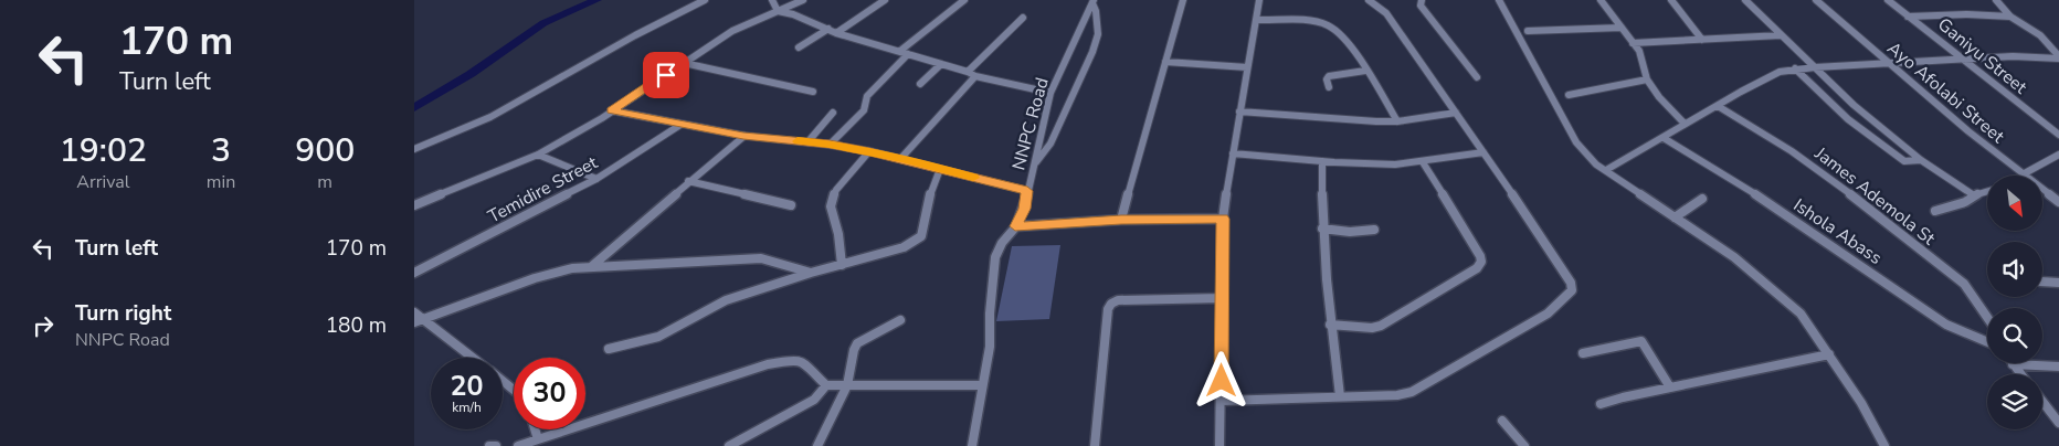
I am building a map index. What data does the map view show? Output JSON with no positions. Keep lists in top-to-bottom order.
{
  "streets": {
    "street": [
      "Ganiyu Street",
      "Ayo Afolabi Street",
      "NNPC Road",
      "Temidire Street",
      "James Ademola St",
      "Ishola Abass"
    ]
  },
  "north": "bottom right",
  "page": {
    "turn": ["170 m", "Turn left"],
    "eta": [
      "19:02",
      "Arrival",
      "3",
      "min",
      "900",
      "m"
    ],
    "list": [
      {
        "name": "Turn left",
        "value": "170 m"
      },
      {
        "name": "Turn right",
        "note": "NNPC Road",
        "value": "180 m"
      }
    ],
    "speed": "20 km/h",
    "limit": "30"
  }
}
